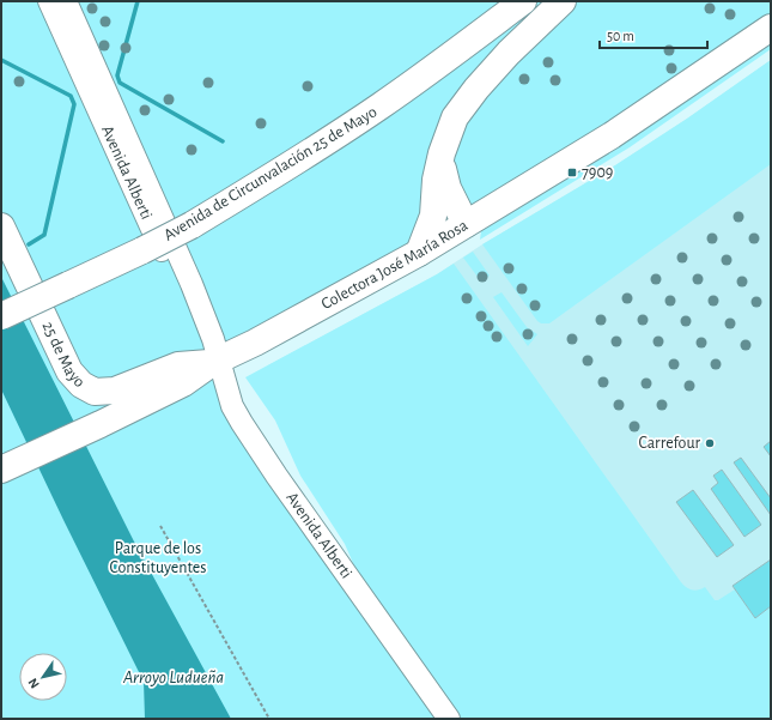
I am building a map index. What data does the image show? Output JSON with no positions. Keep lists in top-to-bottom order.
{
  "streets": {
    "main road": ["Avenida de Circunvalación 25 de Mayo", "Colectora José María Rosa", "25 de Mayo"],
    "street": ["Avenida Alberti"]
  },
  "crossings": [
    ["Avenida Alberti", "Colectora José María Rosa"],
    ["Avenida Alberti", "25 de Mayo"],
    ["Colectora José María Rosa", "25 de Mayo"]
  ],
  "water": ["Arroyo Ludueña"],
  "parks": ["Parque de los Constituyentes"],
  "places": {
    "transit": ["7909"],
    "other": ["Carrefour"]
  },
  "scale_bar": "50 m",
  "north": "bottom left"
}
